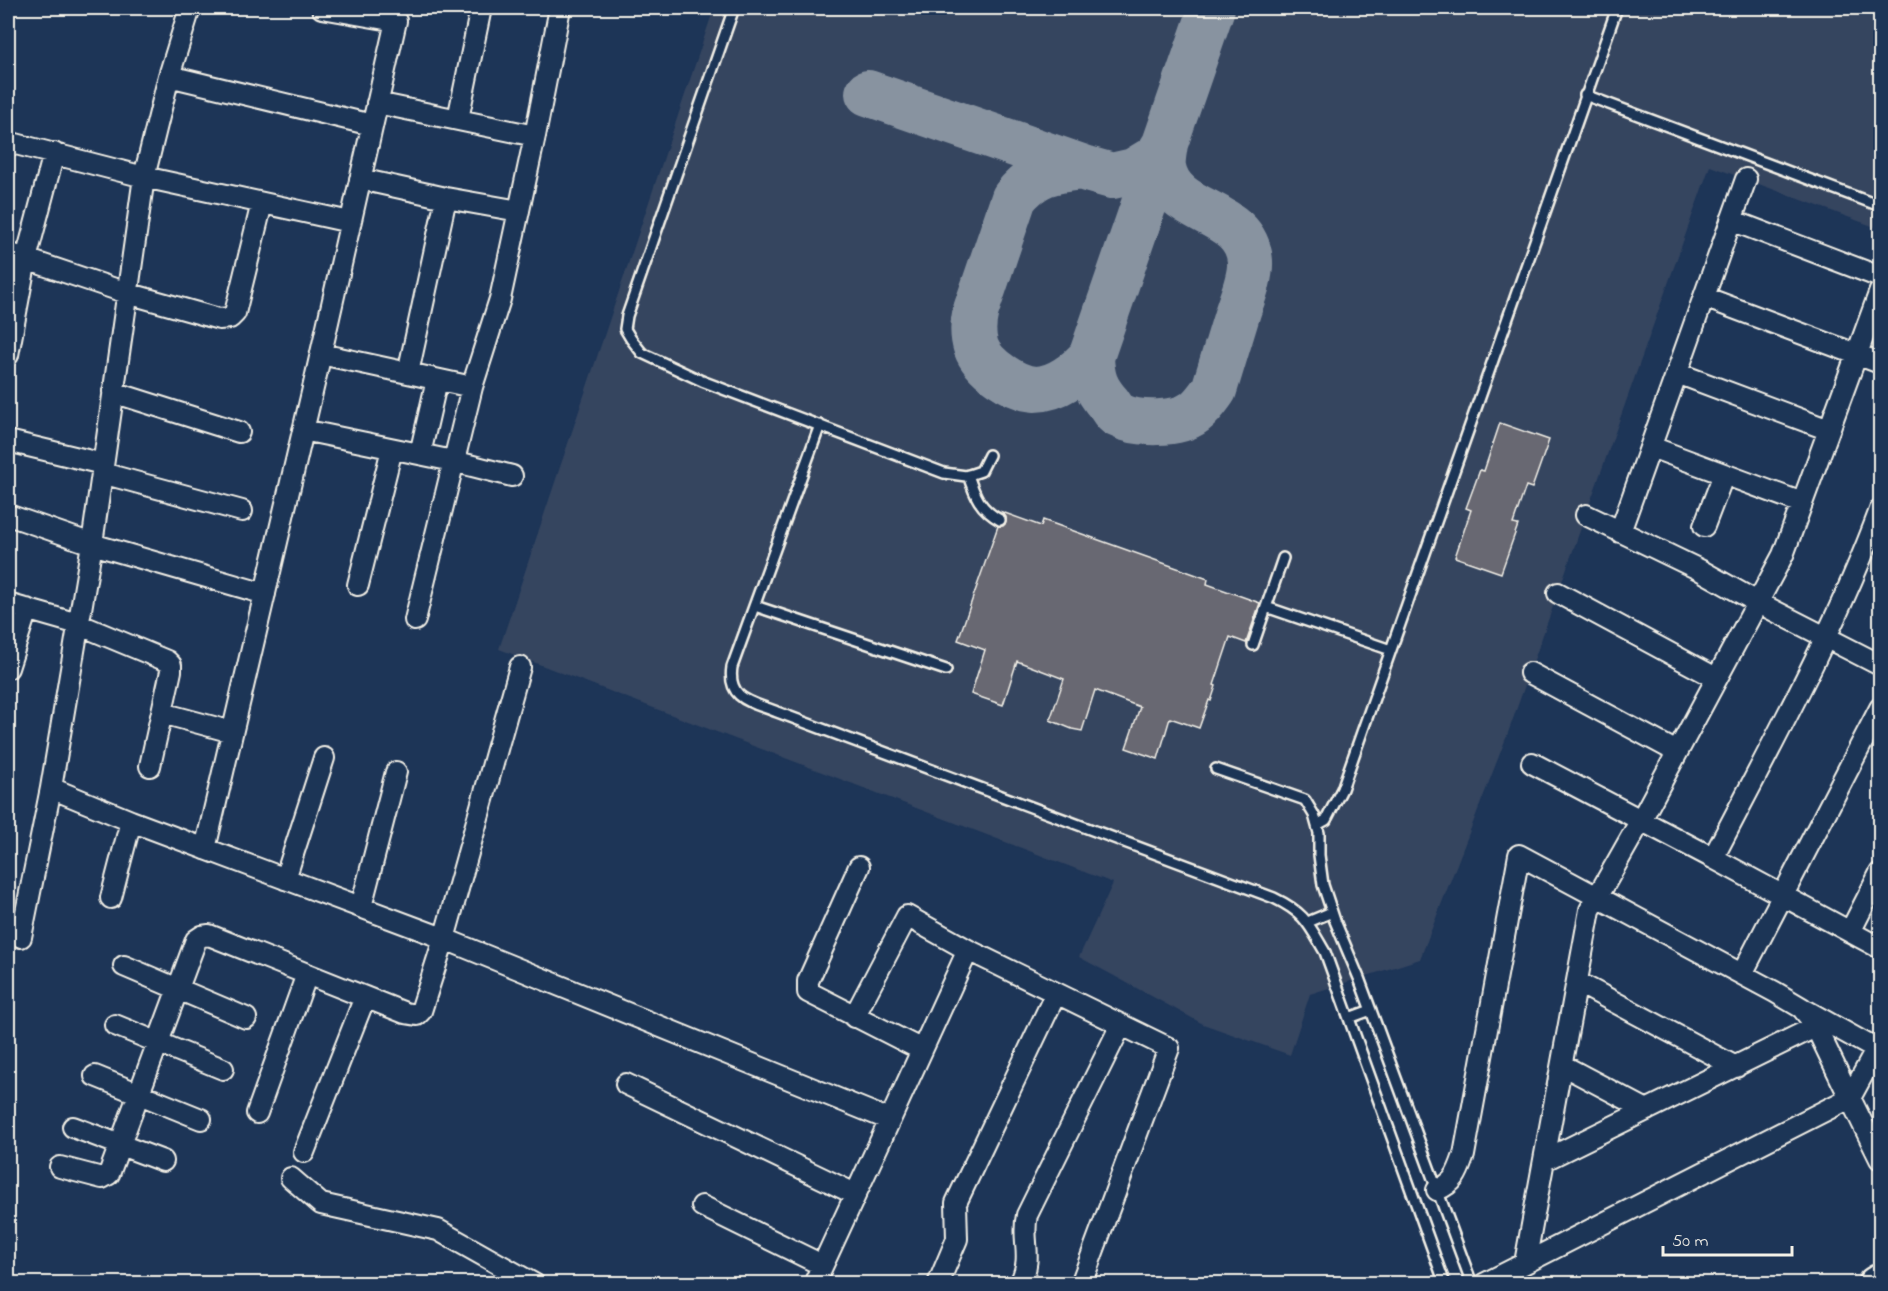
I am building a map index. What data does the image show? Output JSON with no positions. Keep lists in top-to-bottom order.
{
  "scale_bar": "50 m"
}
